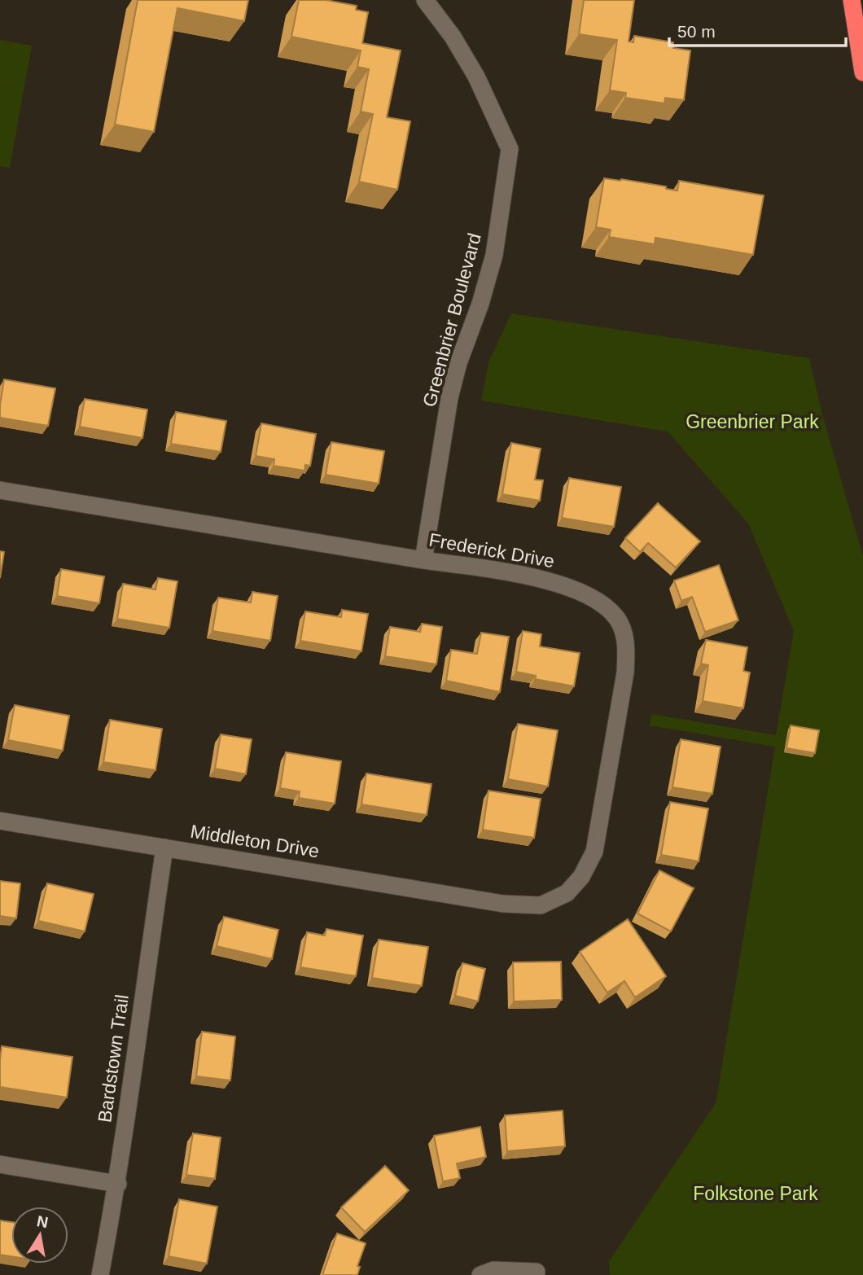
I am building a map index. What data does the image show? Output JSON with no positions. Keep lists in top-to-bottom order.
{
  "streets": {
    "street": [
      "Greenbrier Boulevard",
      "Frederick Drive",
      "Middleton Drive",
      "Bardstown Trail"
    ]
  },
  "crossings": [
    ["Greenbrier Boulevard", "Frederick Drive"],
    ["Frederick Drive", "Middleton Drive"],
    ["Middleton Drive", "Bardstown Trail"]
  ],
  "parks": ["Greenbrier Park", "Folkstone Park"],
  "scale_bar": "50 m",
  "north": "top"
}
